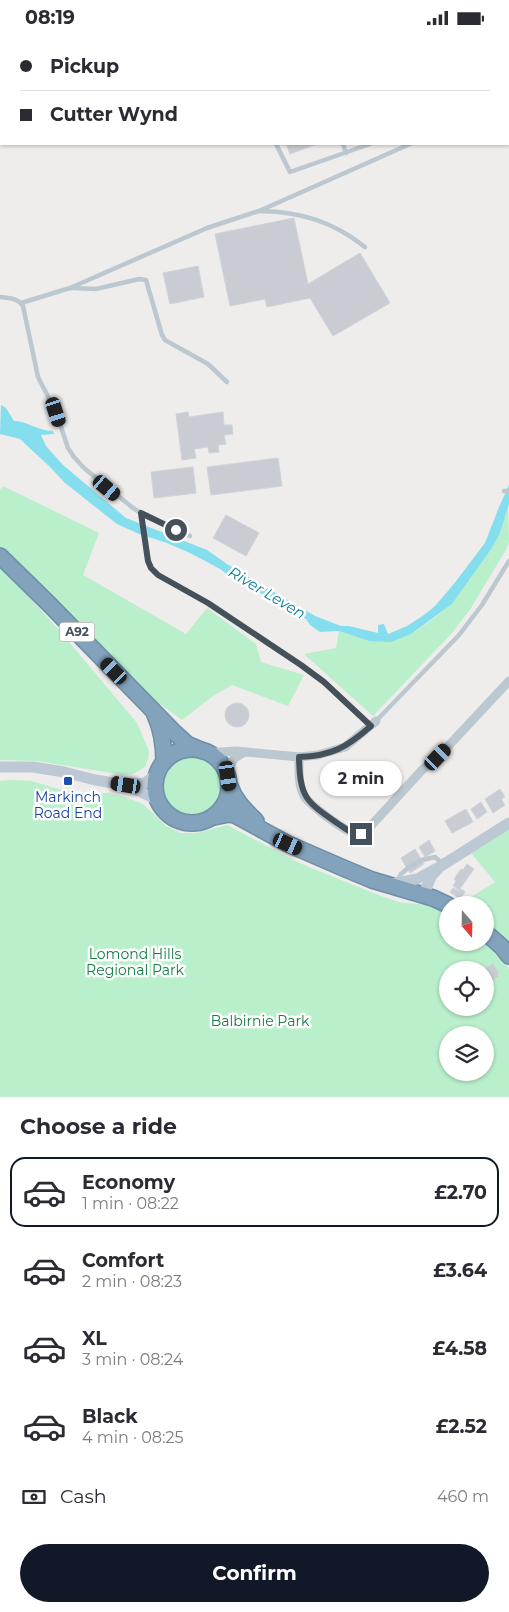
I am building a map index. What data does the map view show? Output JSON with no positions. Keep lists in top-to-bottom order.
{
  "streets": {
    "highway": ["A92"]
  },
  "water": ["River Leven"],
  "parks": ["Lomond Hills Regional Park", "Balbirnie Park"],
  "places": {
    "transit": ["Markinch Road End"]
  },
  "north": "bottom",
  "page": {
    "status": "08:19",
    "banner": ["Pickup", "Cutter Wynd"],
    "bubble": "2 min",
    "heading": "Choose a ride",
    "list": [
      {
        "name": "Economy",
        "note": "1 min · 08:22",
        "value": "£2.70"
      },
      {
        "name": "Comfort",
        "note": "2 min · 08:23",
        "value": "£3.64"
      },
      {
        "name": "XL",
        "note": "3 min · 08:24",
        "value": "£4.58"
      },
      {
        "name": "Black",
        "note": "4 min · 08:25",
        "value": "£2.52"
      }
    ],
    "pay": ["Cash", "460 m"],
    "buttons": "Confirm"
  }
}
